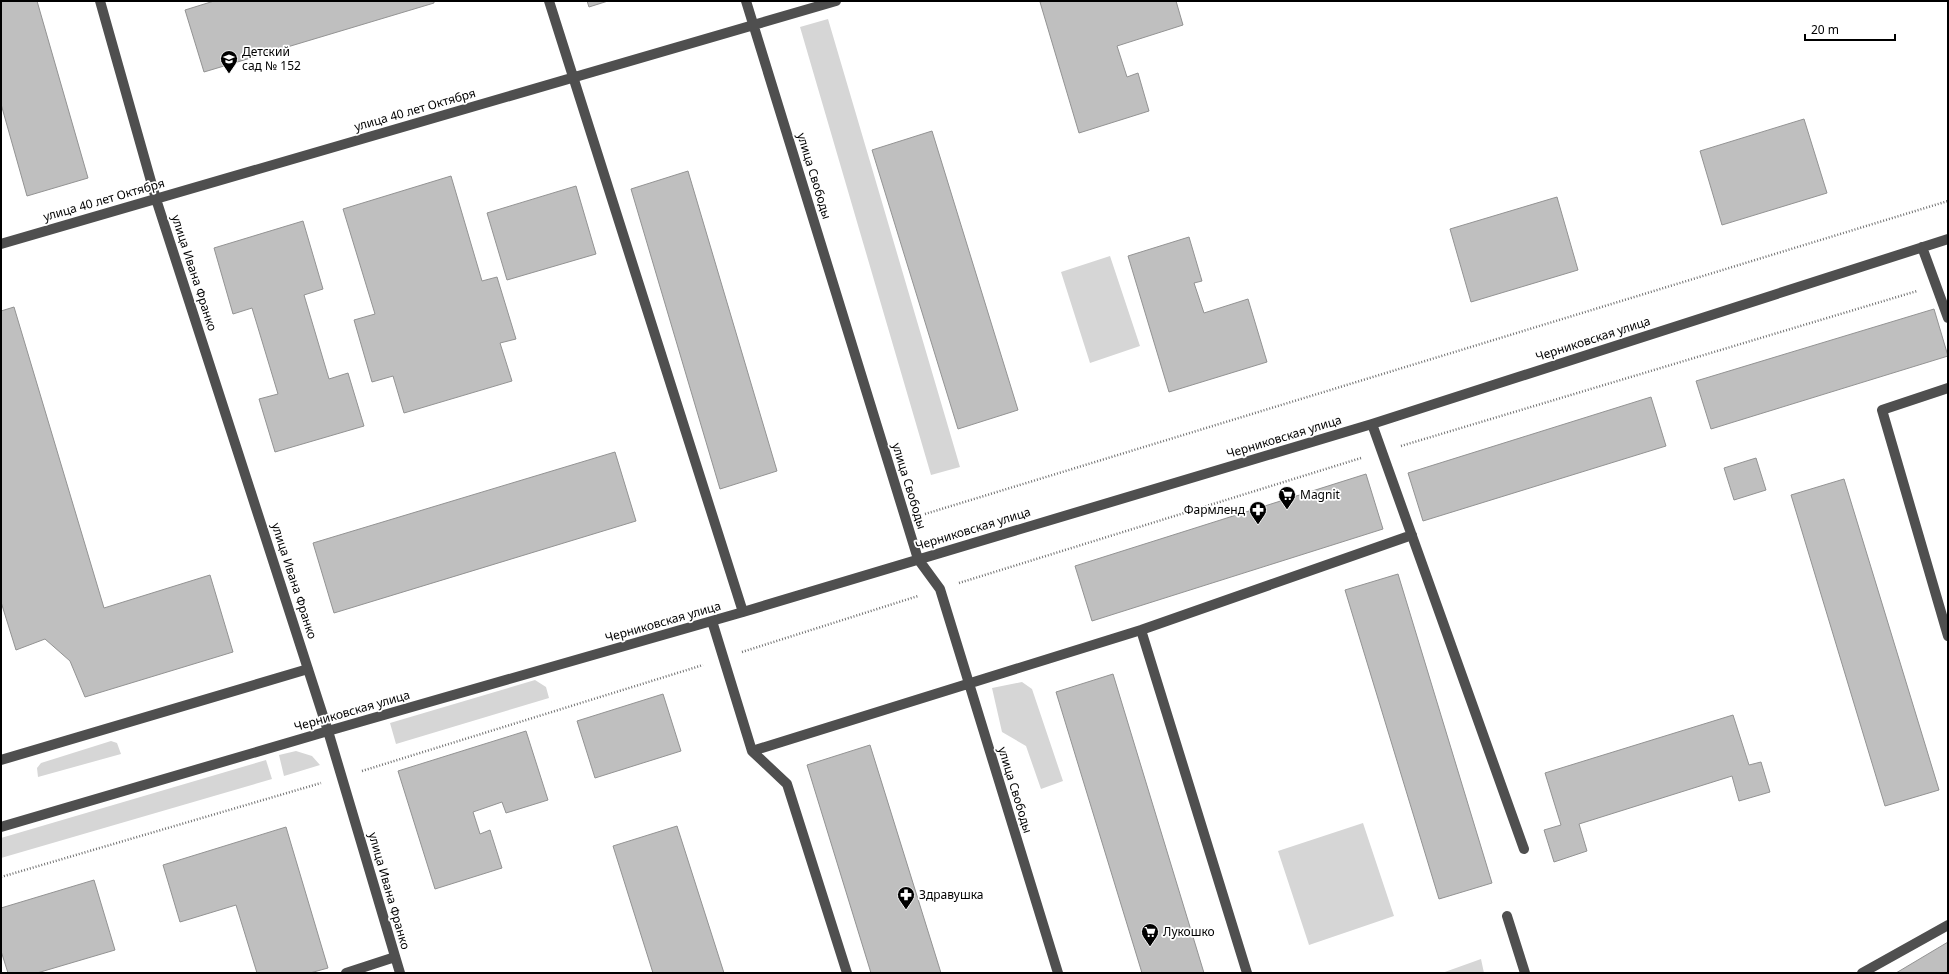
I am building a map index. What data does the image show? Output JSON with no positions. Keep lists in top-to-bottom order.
{
  "streets": {
    "street": [
      "улица 40 лет Октября",
      "улица Свободы",
      "улица Ивана Франко",
      "Черниковская улица"
    ]
  },
  "crossings": [
    ["улица 40 лет Октября", "улица Свободы"],
    ["улица 40 лет Октября", "улица Ивана Франко"],
    ["улица Свободы", "Черниковская улица"],
    ["улица Ивана Франко", "Черниковская улица"]
  ],
  "places": {
    "school or university": ["Детский сад № 152"],
    "supermarket": ["Magnit", "Лукошко"],
    "pharmacy": ["Фармленд", "Здравушка"]
  },
  "scale_bar": "20 m"
}
